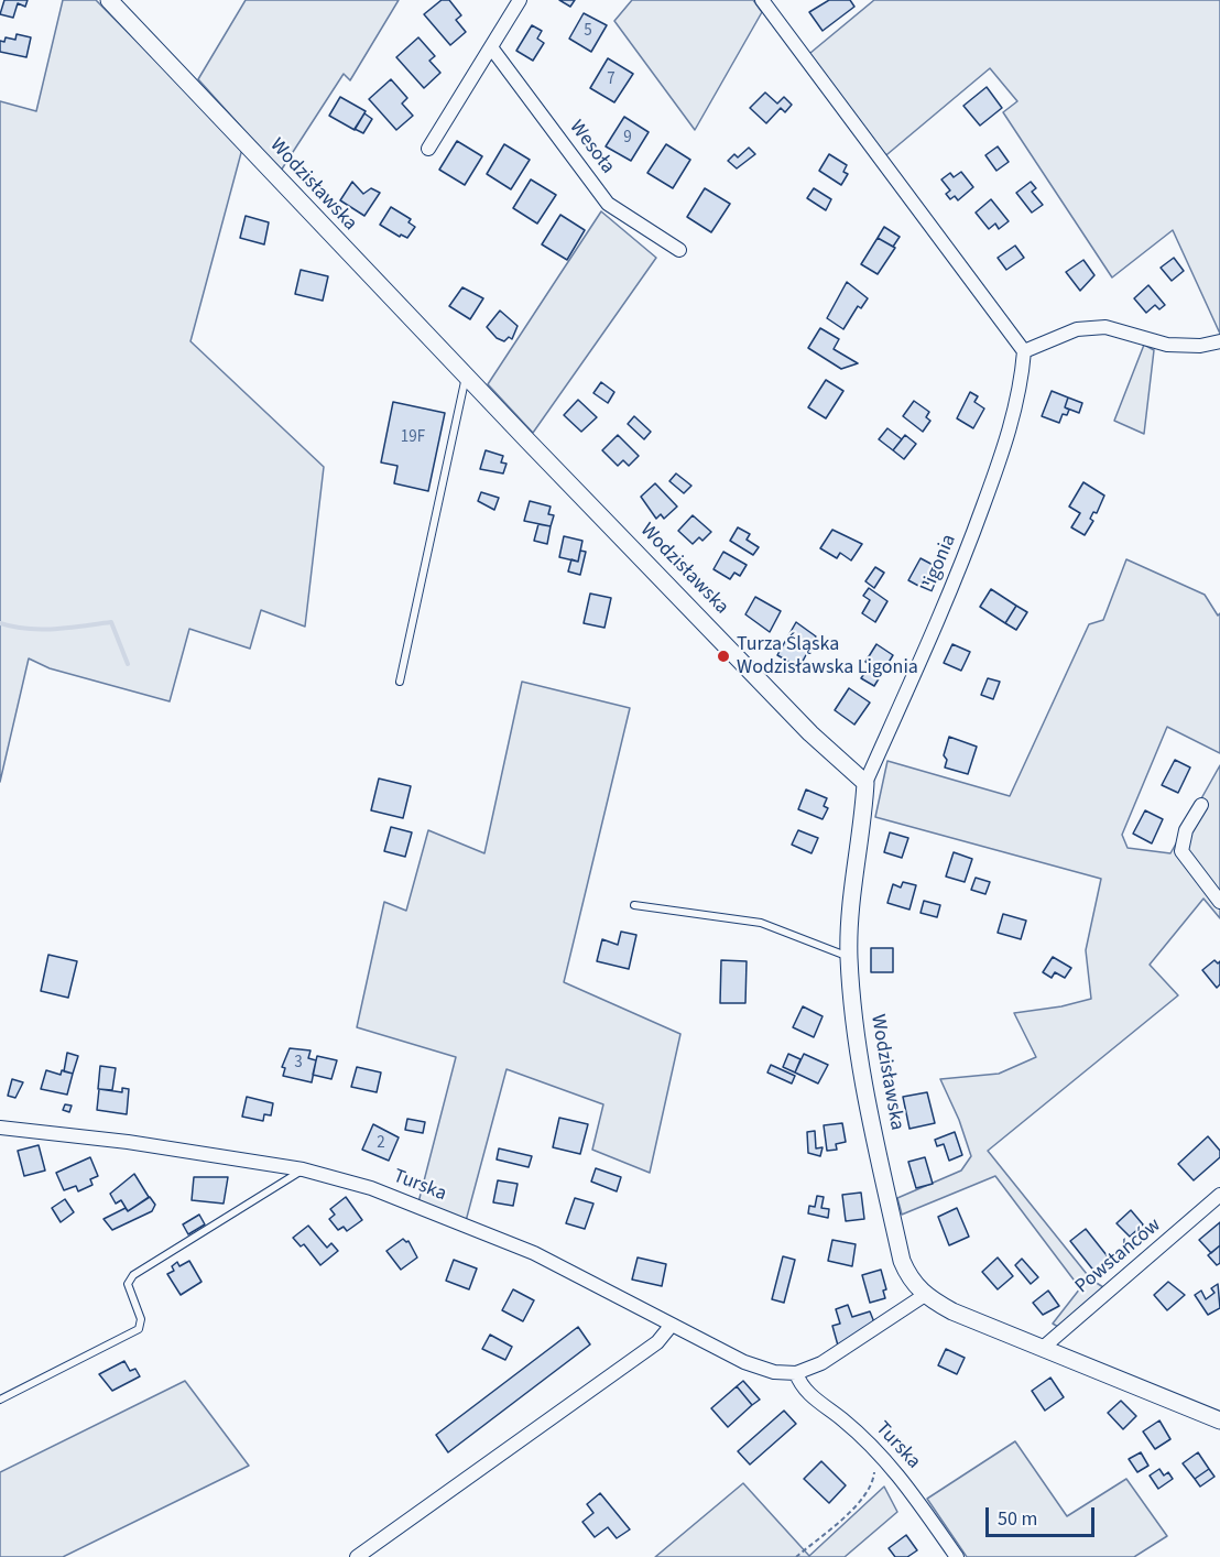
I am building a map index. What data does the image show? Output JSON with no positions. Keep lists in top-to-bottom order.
{
  "streets": {
    "street": [
      "Wesoła",
      "Wodzisławska",
      "Ligonia",
      "Turska",
      "Powstańców"
    ]
  },
  "crossings": [
    ["Wodzisławska", "Ligonia"],
    ["Wodzisławska", "Turska"],
    ["Wodzisławska", "Powstańców"]
  ],
  "places": ["Turza Śląska Wodzisławska Ligonia"],
  "house_numbers": [
    "5",
    "7",
    "9",
    "19F",
    "3",
    "2"
  ],
  "scale_bar": "50 m"
}
